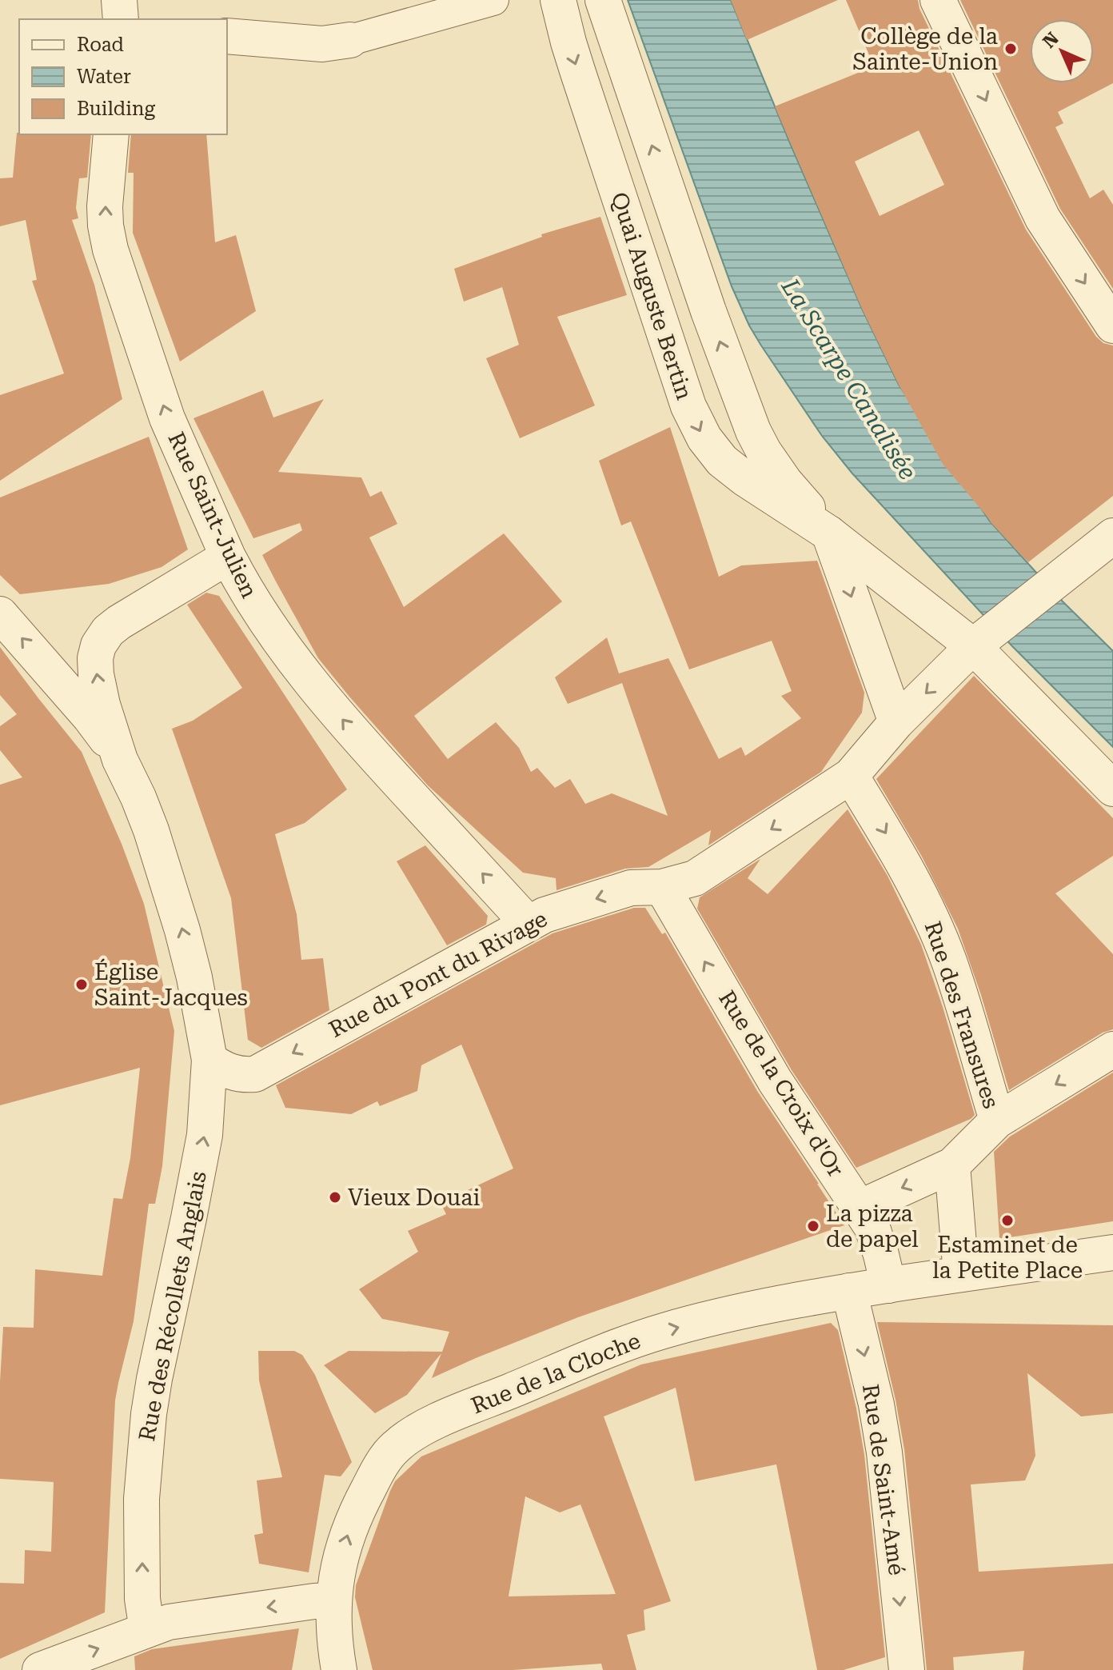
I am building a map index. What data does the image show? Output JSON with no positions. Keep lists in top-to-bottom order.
{
  "streets": {
    "street": [
      "Quai Auguste Bertin",
      "Rue Saint-Julien",
      "Rue du Pont du Rivage",
      "Rue des Fransures",
      "Rue de la Croix d'Or",
      "Rue des Récollets Anglais",
      "Rue de la Cloche",
      "Rue de Saint-Amé"
    ]
  },
  "crossings": [
    ["Quai Auguste Bertin", "Rue du Pont du Rivage"],
    ["Rue Saint-Julien", "Rue du Pont du Rivage"],
    ["Rue du Pont du Rivage", "Rue des Fransures"],
    ["Rue du Pont du Rivage", "Rue de la Croix d'Or"],
    ["Rue du Pont du Rivage", "Rue des Récollets Anglais"],
    ["Rue de la Croix d'Or", "Rue de la Cloche"],
    ["Rue de la Cloche", "Rue de Saint-Amé"]
  ],
  "one_way": [
    "Rue Saint-Julien",
    "Rue du Pont du Rivage",
    "Rue des Fransures",
    "Rue de la Croix d'Or",
    "Rue des Récollets Anglais",
    "Rue de la Cloche",
    "Rue de Saint-Amé"
  ],
  "water": ["La Scarpe Canalisée"],
  "places": [
    "Collège de la Sainte-Union",
    "Église Saint-Jacques",
    "Vieux Douai",
    "Estaminet de la Petite Place",
    "La pizza de papel"
  ],
  "legend": ["Road", "Water", "Building"],
  "north": "top left"
}
